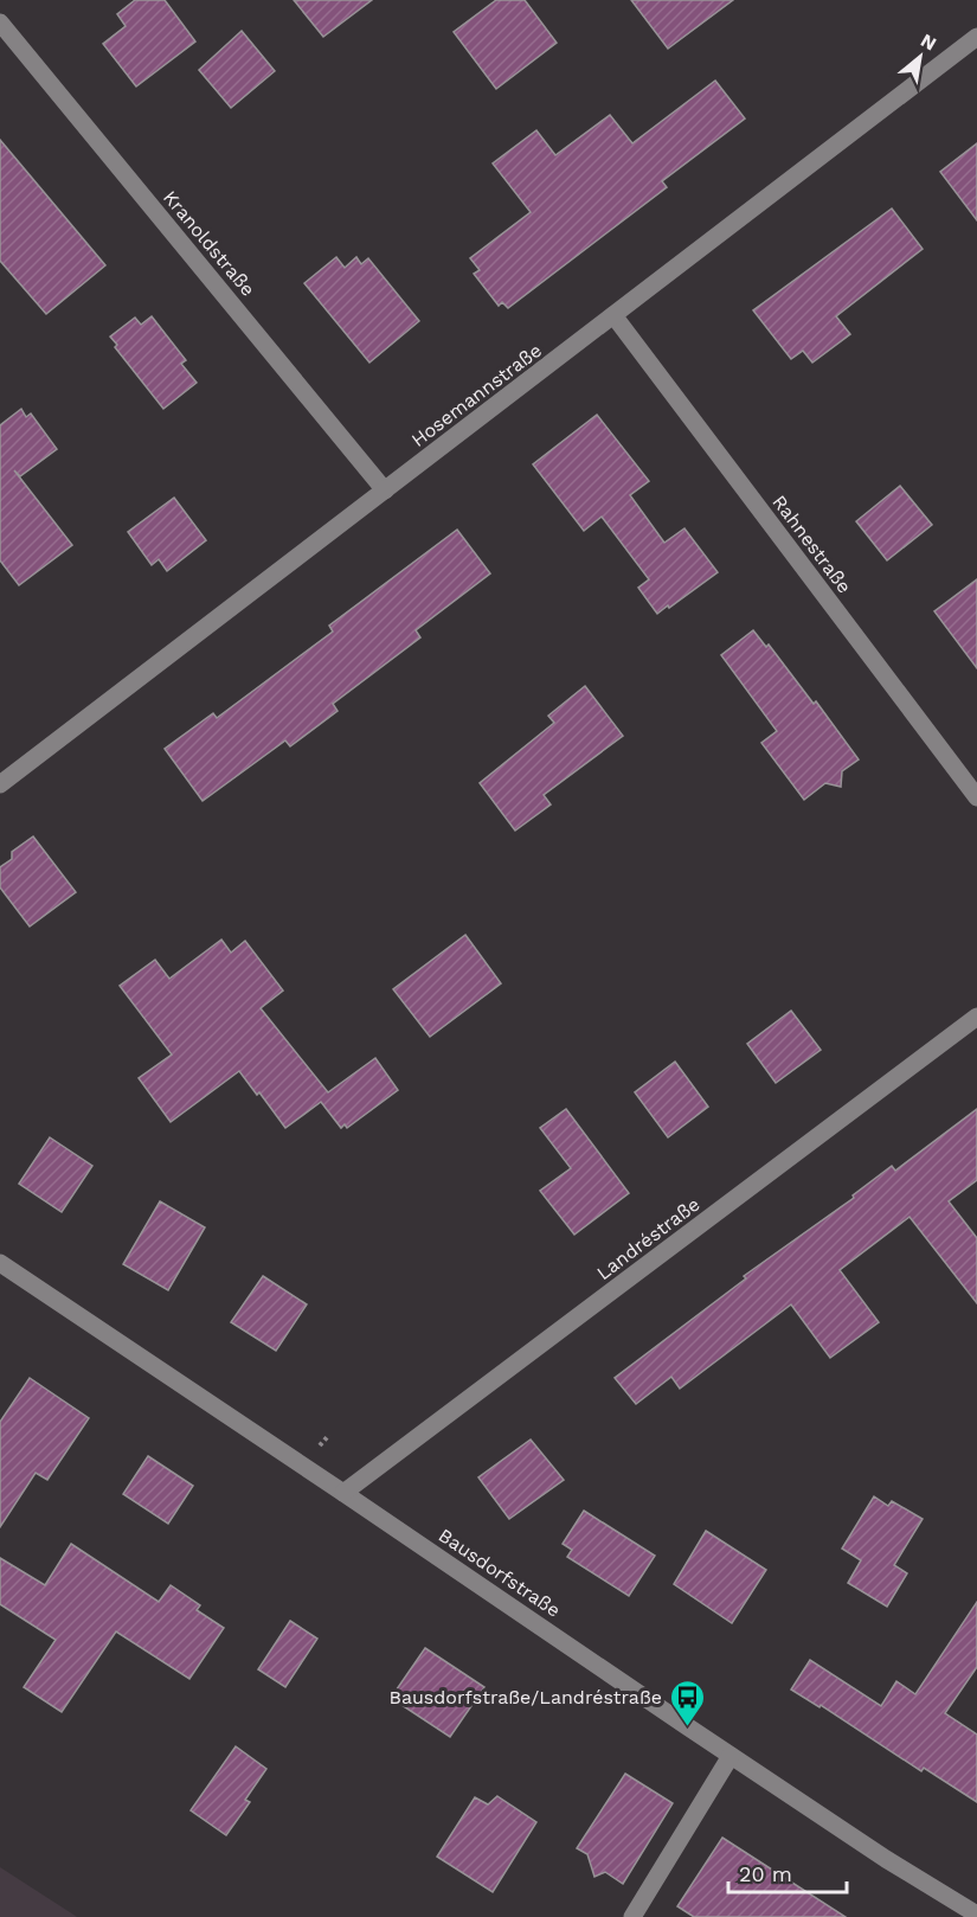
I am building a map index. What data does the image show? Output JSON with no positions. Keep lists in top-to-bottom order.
{
  "streets": {
    "street": [
      "Kranoldstraße",
      "Hosemannstraße",
      "Rahnestraße",
      "Landréstraße",
      "Bausdorfstraße"
    ]
  },
  "crossings": [
    ["Kranoldstraße", "Hosemannstraße"],
    ["Hosemannstraße", "Rahnestraße"],
    ["Landréstraße", "Bausdorfstraße"]
  ],
  "places": {
    "bus stop": ["Bausdorfstraße/Landréstraße"]
  },
  "scale_bar": "20 m",
  "north": "top right"
}
